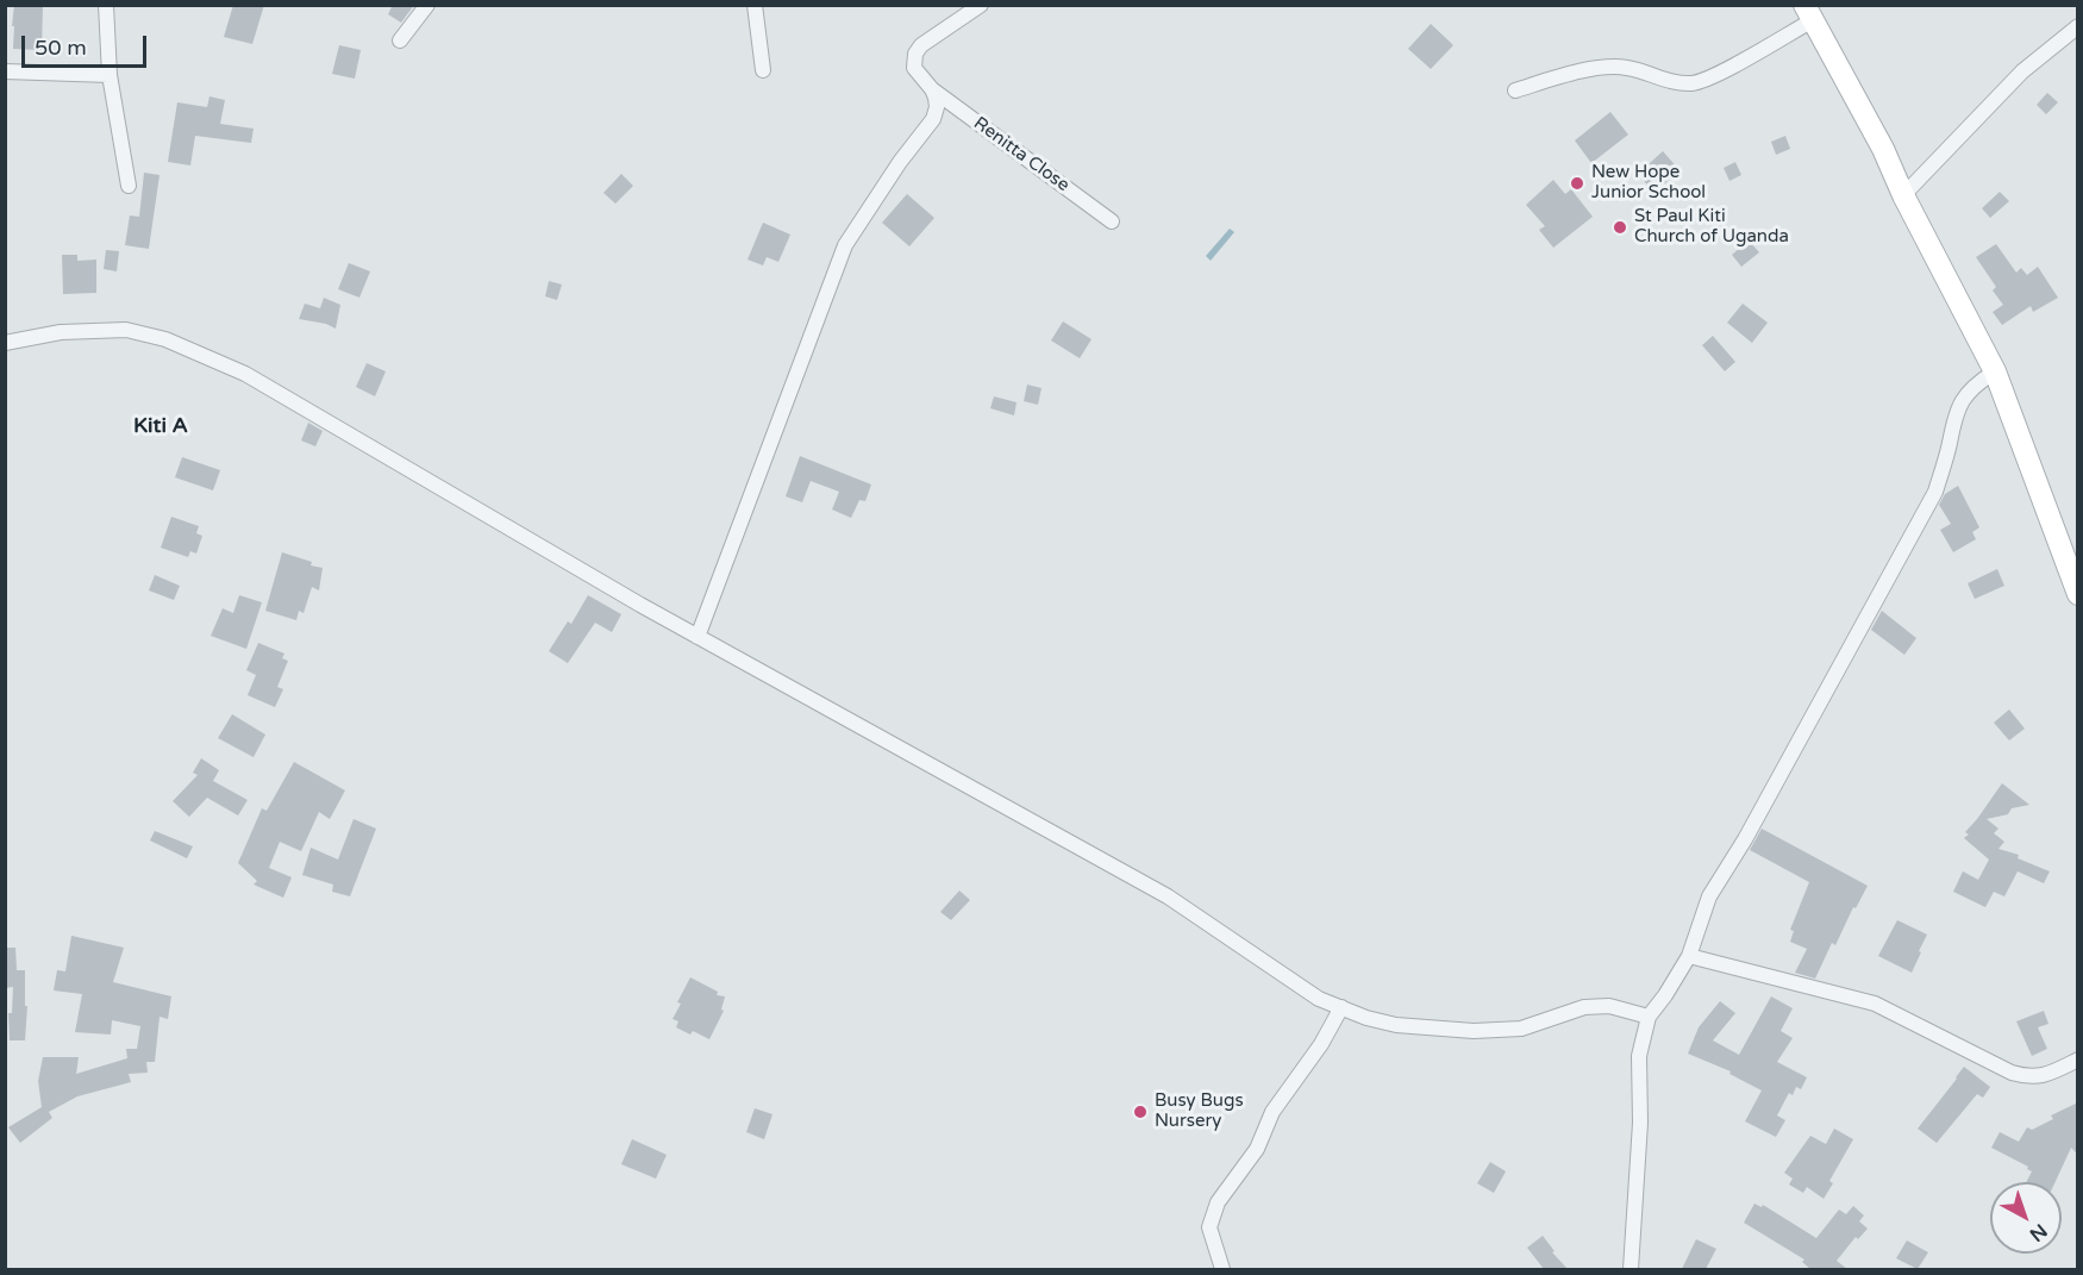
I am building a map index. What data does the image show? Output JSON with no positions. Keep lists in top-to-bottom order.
{
  "streets": {
    "street": ["Renitta Close"]
  },
  "districts": ["Kiti A"],
  "places": ["New Hope Junior School", "St Paul Kiti Church of Uganda", "Busy Bugs Nursery"],
  "scale_bar": "50 m",
  "north": "bottom right"
}
